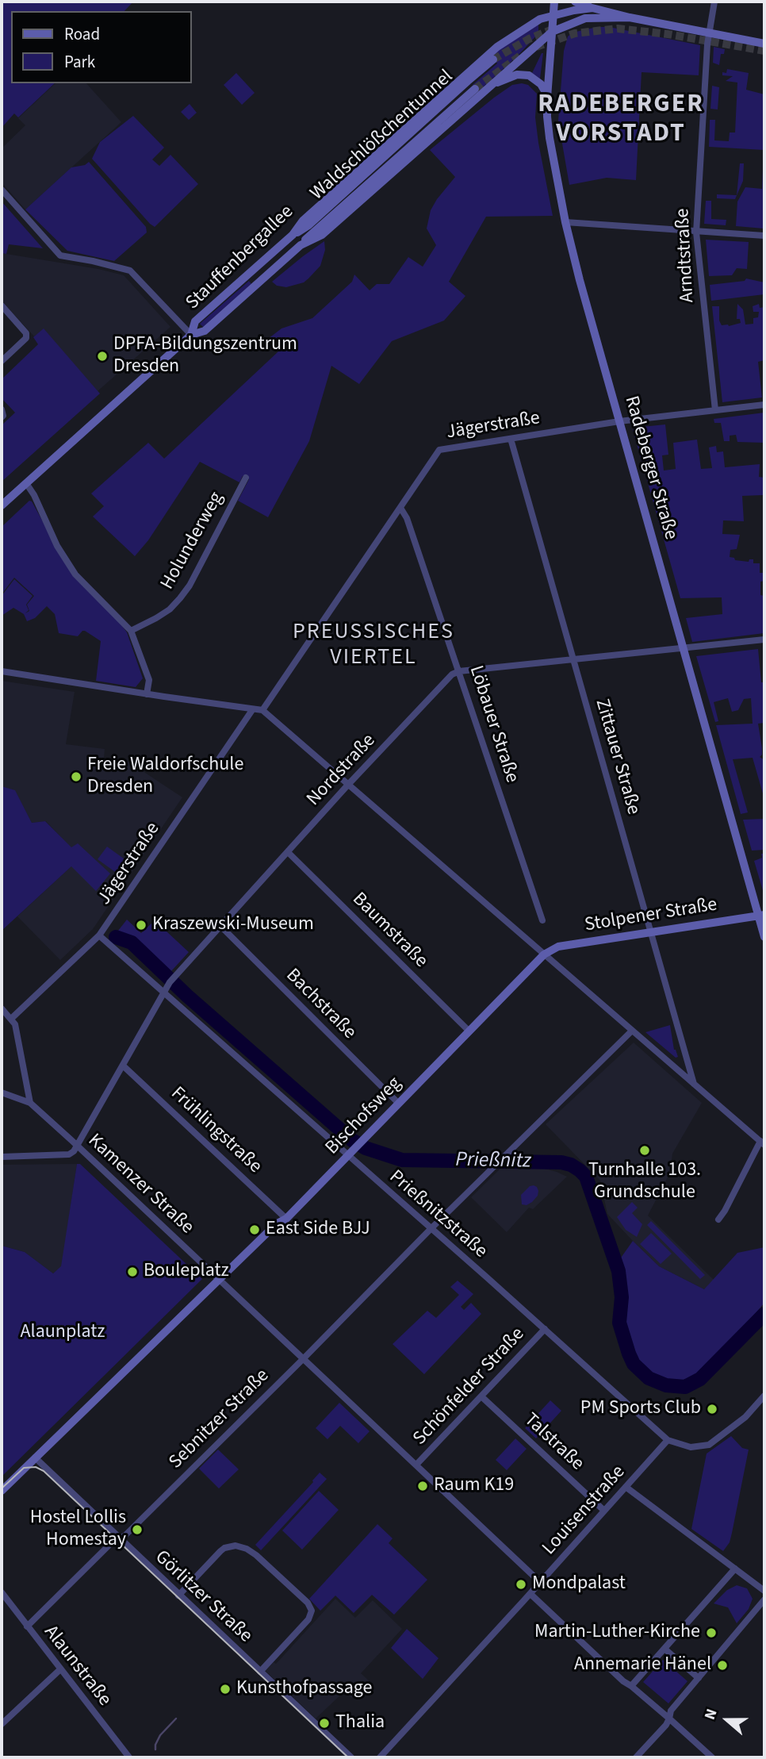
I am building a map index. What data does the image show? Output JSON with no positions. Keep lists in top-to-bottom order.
{
  "streets": {
    "street": [
      "Waldschlößchentunnel",
      "Arndtstraße",
      "Stauffenbergallee",
      "Jägerstraße",
      "Radeberger Straße",
      "Holunderweg",
      "Löbauer Straße",
      "Zittauer Straße",
      "Nordstraße",
      "Stolpener Straße",
      "Baumstraße",
      "Bachstraße",
      "Bischofsweg",
      "Frühlingstraße",
      "Kamenzer Straße",
      "Prießnitzstraße",
      "Schönfelder Straße",
      "Sebnitzer Straße",
      "Talstraße",
      "Louisenstraße",
      "Görlitzer Straße",
      "Alaunstraße"
    ]
  },
  "crossings": [
    ["Waldschlößchentunnel", "Stauffenbergallee"],
    ["Arndtstraße", "Jägerstraße"],
    ["Stauffenbergallee", "Radeberger Straße"],
    ["Jägerstraße", "Radeberger Straße"],
    ["Jägerstraße", "Löbauer Straße"],
    ["Jägerstraße", "Zittauer Straße"],
    ["Jägerstraße", "Prießnitzstraße"],
    ["Radeberger Straße", "Stolpener Straße"],
    ["Löbauer Straße", "Nordstraße"],
    ["Zittauer Straße", "Stolpener Straße"],
    ["Nordstraße", "Baumstraße"],
    ["Nordstraße", "Bachstraße"],
    ["Nordstraße", "Frühlingstraße"],
    ["Nordstraße", "Kamenzer Straße"],
    ["Nordstraße", "Prießnitzstraße"],
    ["Stolpener Straße", "Bischofsweg"],
    ["Baumstraße", "Bischofsweg"],
    ["Bachstraße", "Bischofsweg"],
    ["Bischofsweg", "Frühlingstraße"],
    ["Bischofsweg", "Kamenzer Straße"],
    ["Bischofsweg", "Prießnitzstraße"],
    ["Bischofsweg", "Görlitzer Straße"],
    ["Kamenzer Straße", "Schönfelder Straße"],
    ["Kamenzer Straße", "Sebnitzer Straße"],
    ["Kamenzer Straße", "Louisenstraße"],
    ["Prießnitzstraße", "Schönfelder Straße"],
    ["Prießnitzstraße", "Sebnitzer Straße"],
    ["Prießnitzstraße", "Louisenstraße"],
    ["Schönfelder Straße", "Talstraße"],
    ["Sebnitzer Straße", "Görlitzer Straße"],
    ["Sebnitzer Straße", "Alaunstraße"],
    ["Talstraße", "Louisenstraße"]
  ],
  "districts": ["RADEBERGER VORSTADT", "PREUSSISCHES VIERTEL"],
  "water": ["Prießnitz"],
  "parks": ["Alaunplatz"],
  "places": [
    "DPFA-Bildungszentrum Dresden",
    "Freie Waldorfschule Dresden",
    "Kraszewski-Museum",
    "Turnhalle 103. Grundschule",
    "East Side BJJ",
    "Bouleplatz",
    "PM Sports Club",
    "Raum K19",
    "Hostel Lollis Homestay",
    "Mondpalast",
    "Martin-Luther-Kirche",
    "Annemarie Hänel",
    "Kunsthofpassage",
    "Thalia"
  ],
  "legend": ["Road", "Park"],
  "north": "left"
}
